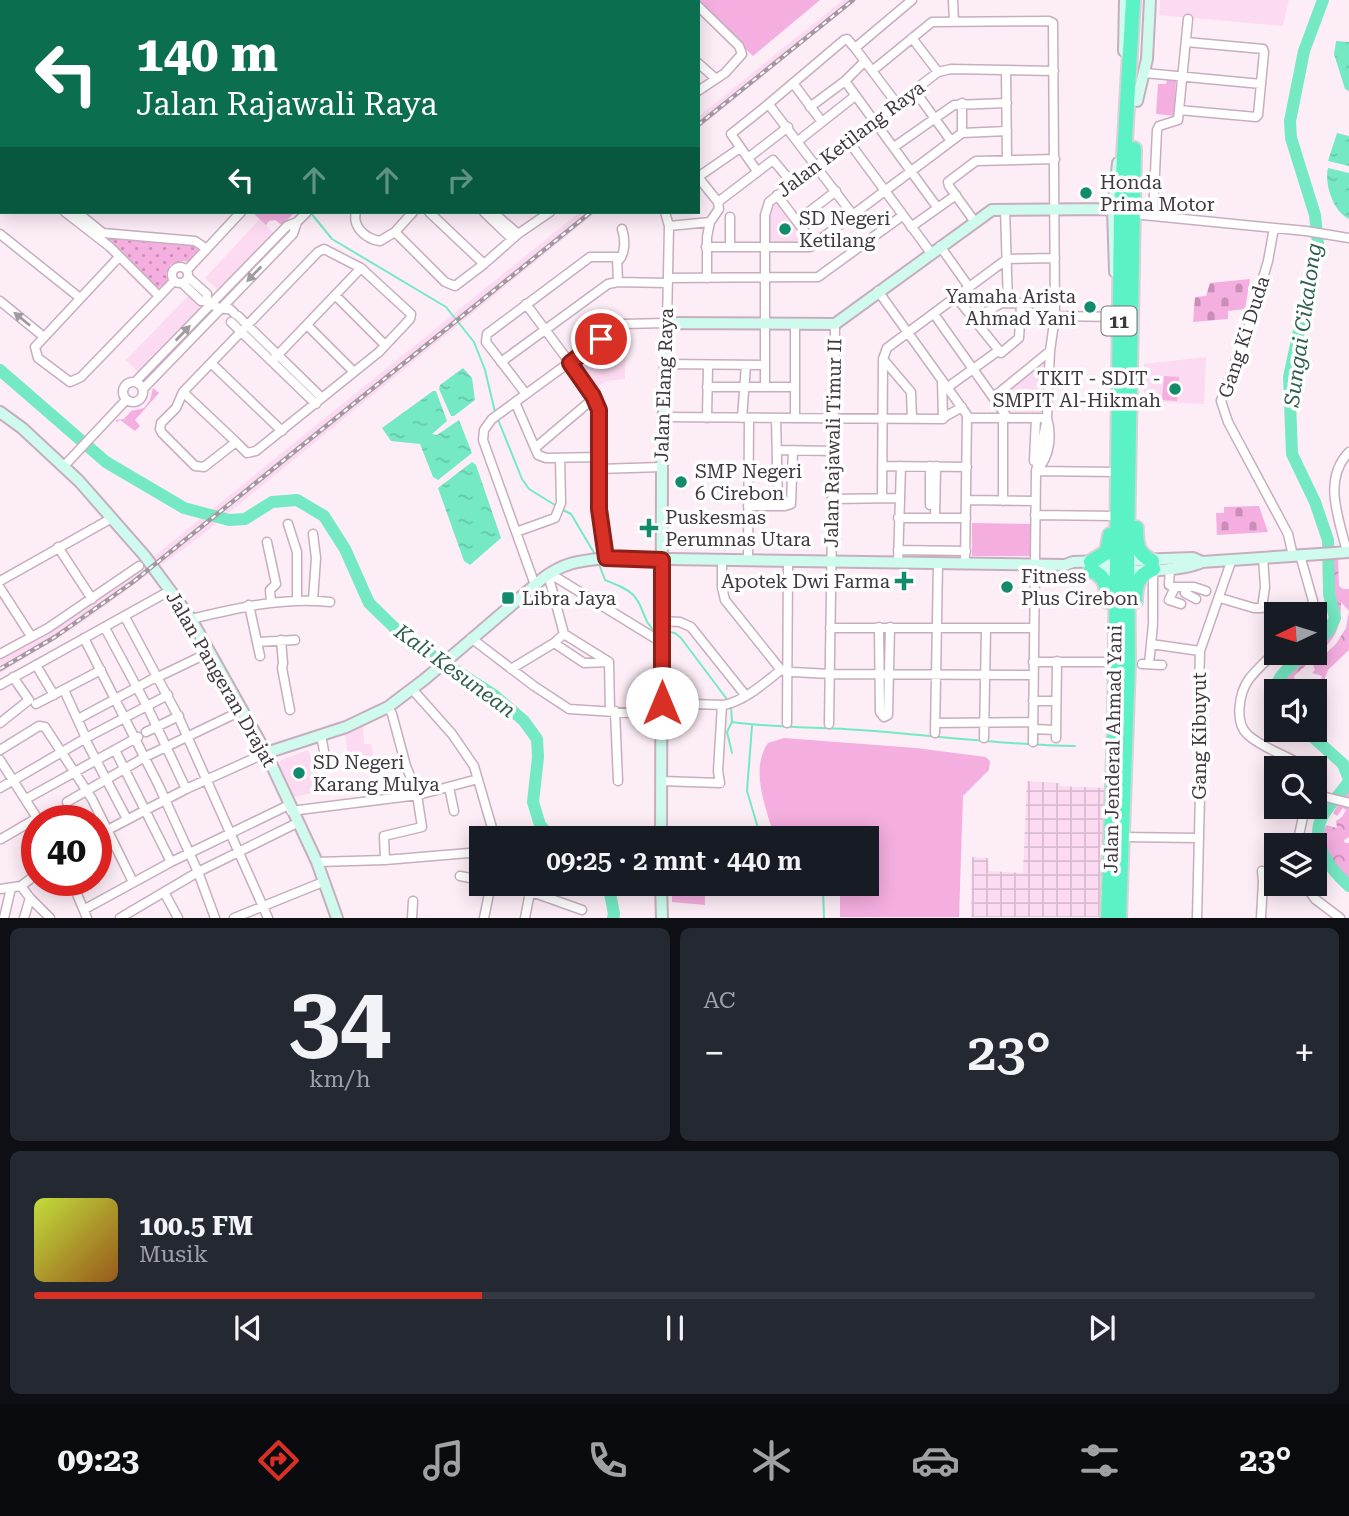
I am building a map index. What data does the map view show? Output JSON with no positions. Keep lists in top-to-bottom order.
{
  "streets": {
    "highway": ["11", "Jalan Jenderal Ahmad Yani"],
    "street": [
      "Jalan Ketilang Raya",
      "Gang Ki Duda",
      "Jalan Elang Raya",
      "Jalan Rajawali Timur II",
      "Jalan Pangeran Drajat",
      "Gang Kibuyut"
    ]
  },
  "water": ["Sungai Cikalong", "Kali Kesunean"],
  "places": {
    "other": [
      "Honda Prima Motor",
      "SD Negeri Ketilang",
      "Yamaha Arista Ahmad Yani",
      "TKIT - SDIT - SMPIT Al-Hikmah",
      "SMP Negeri 6 Cirebon",
      "Fitness Plus Cirebon",
      "SD Negeri Karang Mulya"
    ],
    "health": ["Puskesmas Perumnas Utara", "Apotek Dwi Farma"],
    "transit": ["Libra Jaya"]
  },
  "north": "left",
  "page": {
    "turn": ["140 m", "Jalan Rajawali Raya"],
    "limit": "40",
    "trip": "09:25 · 2 mnt · 440 m",
    "tile": [
      ["34", "km/h"],
      "AC"
    ],
    "heat": ["−", "23°", "+"],
    "song": ["100.5 FM", "Musik"],
    "tabs": ["09:23", "23°"]
  }
}
